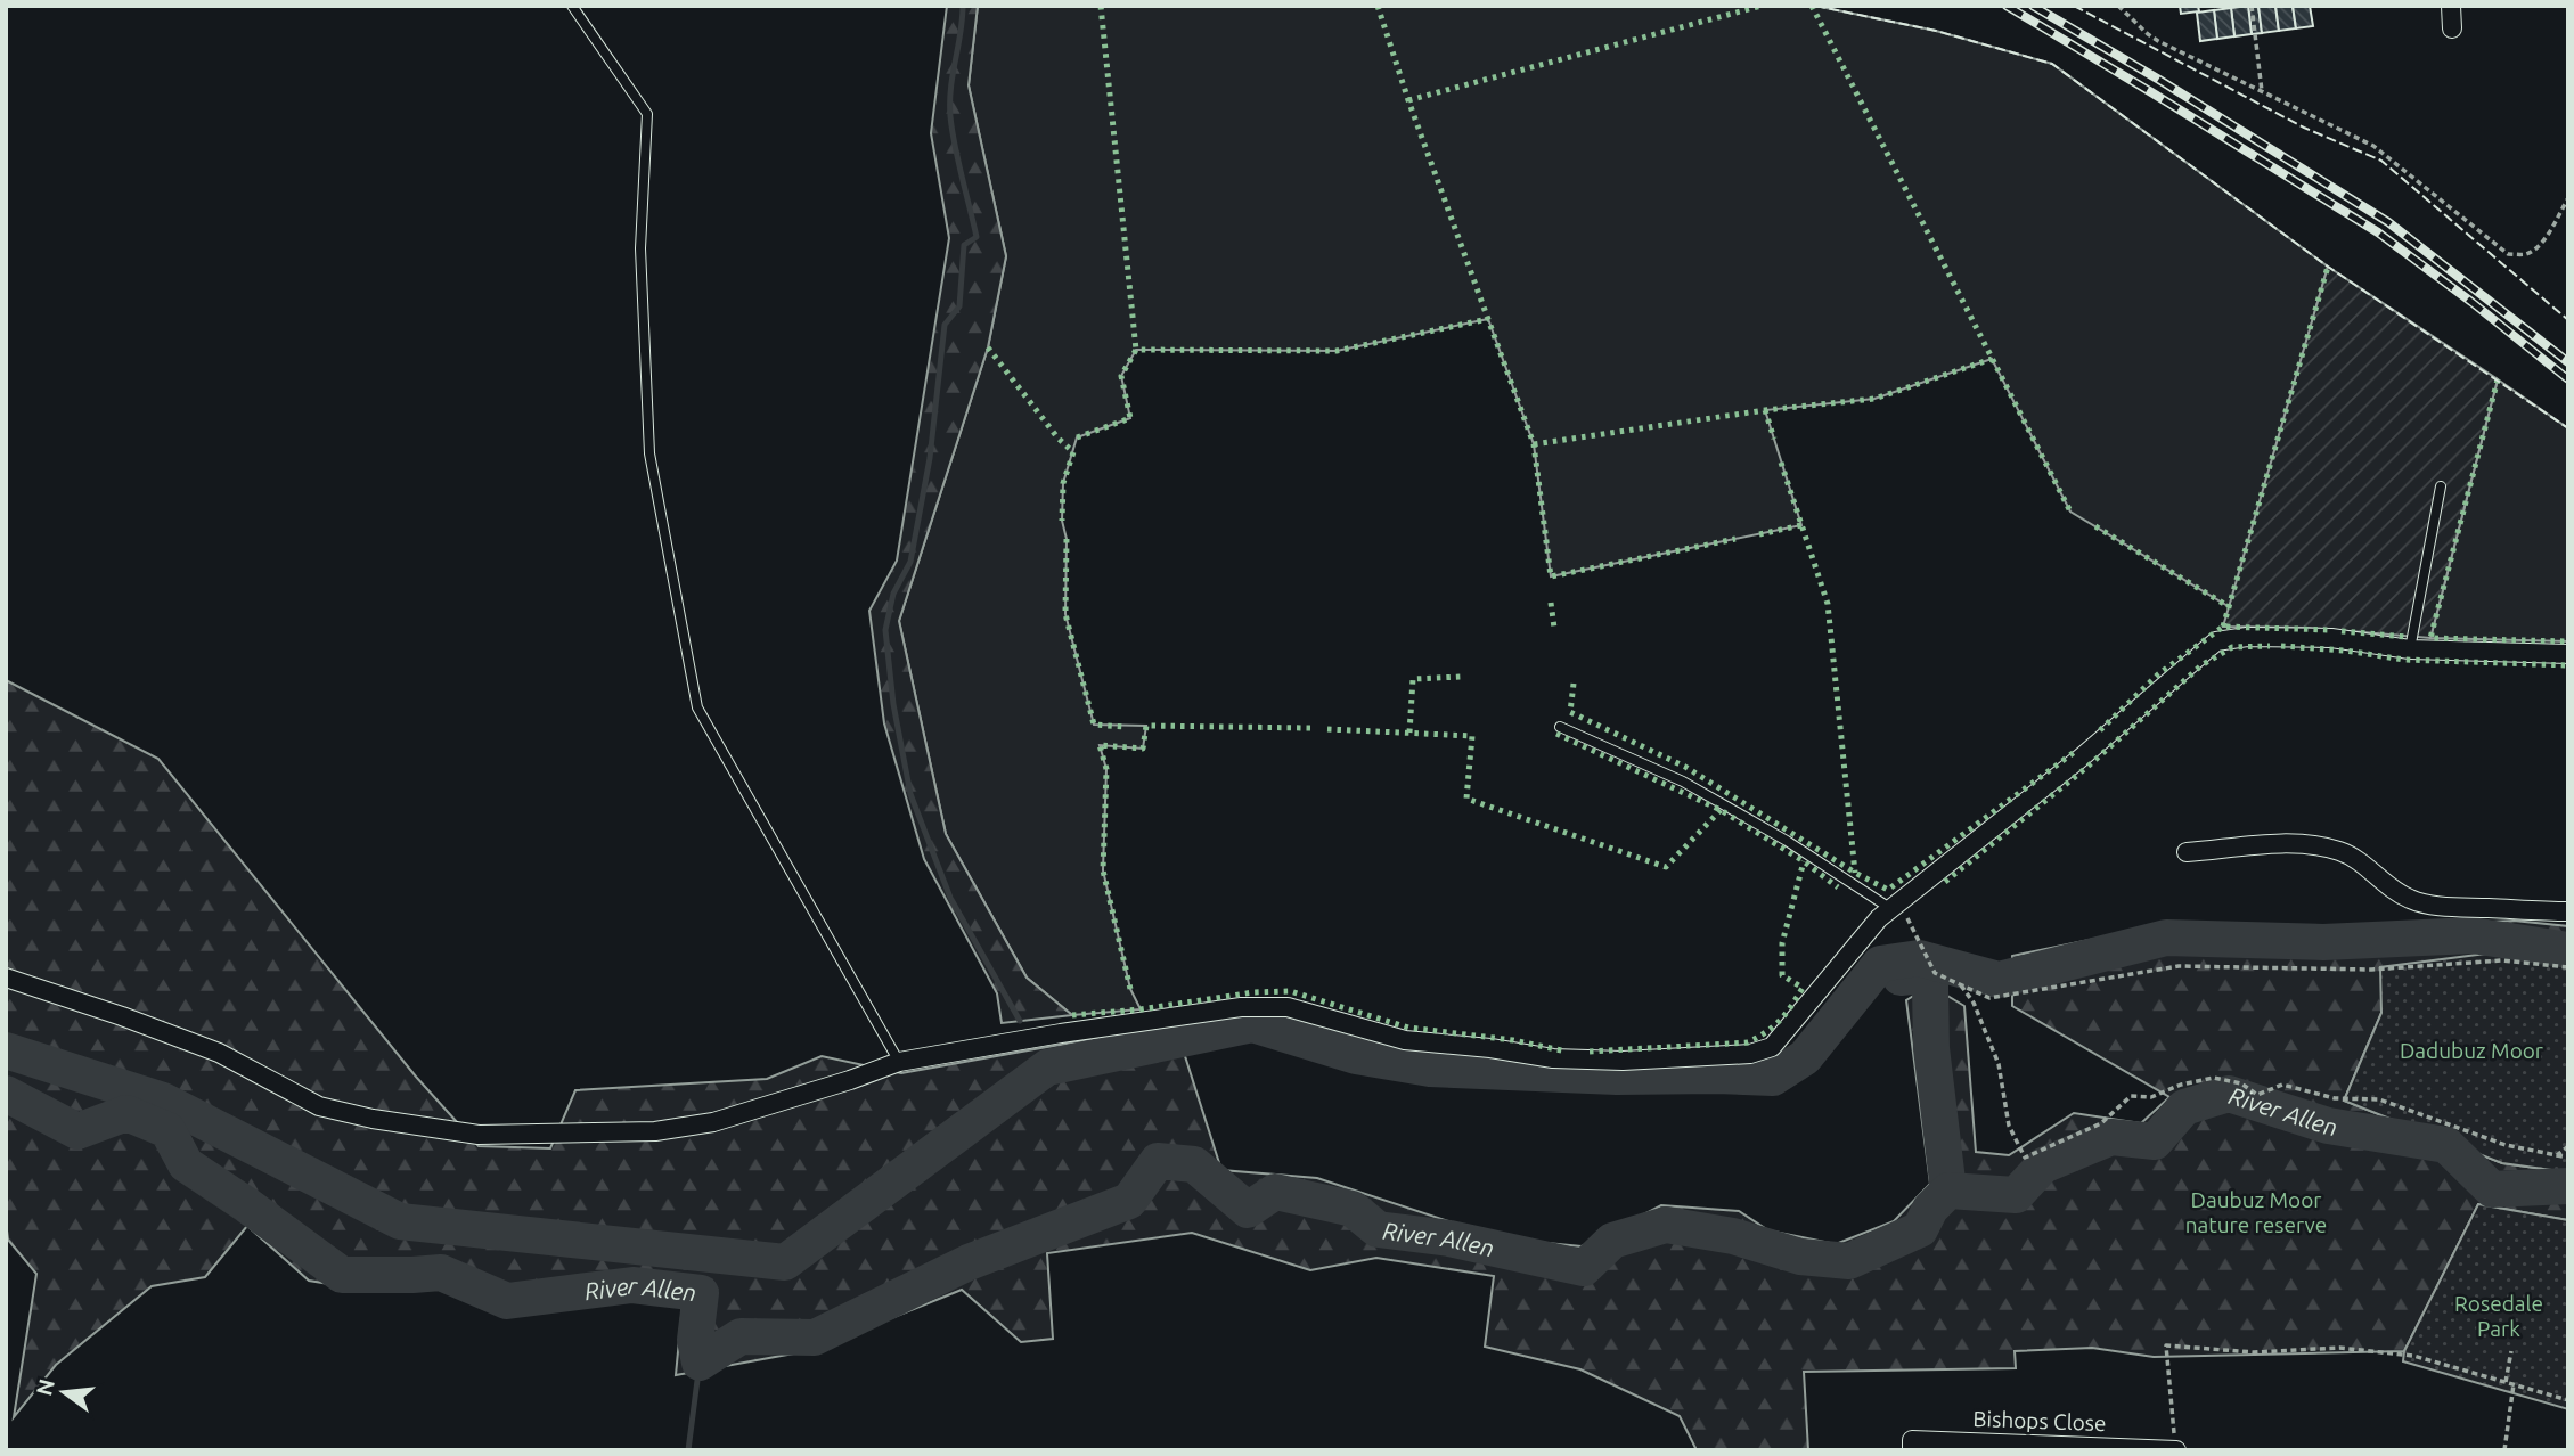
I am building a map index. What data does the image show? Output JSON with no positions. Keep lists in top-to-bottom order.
{
  "streets": {
    "street": ["Bishops Close"]
  },
  "water": ["River Allen"],
  "parks": ["Dadubuz Moor", "Daubuz Moor nature reserve", "Rosedale Park"],
  "north": "left"
}
